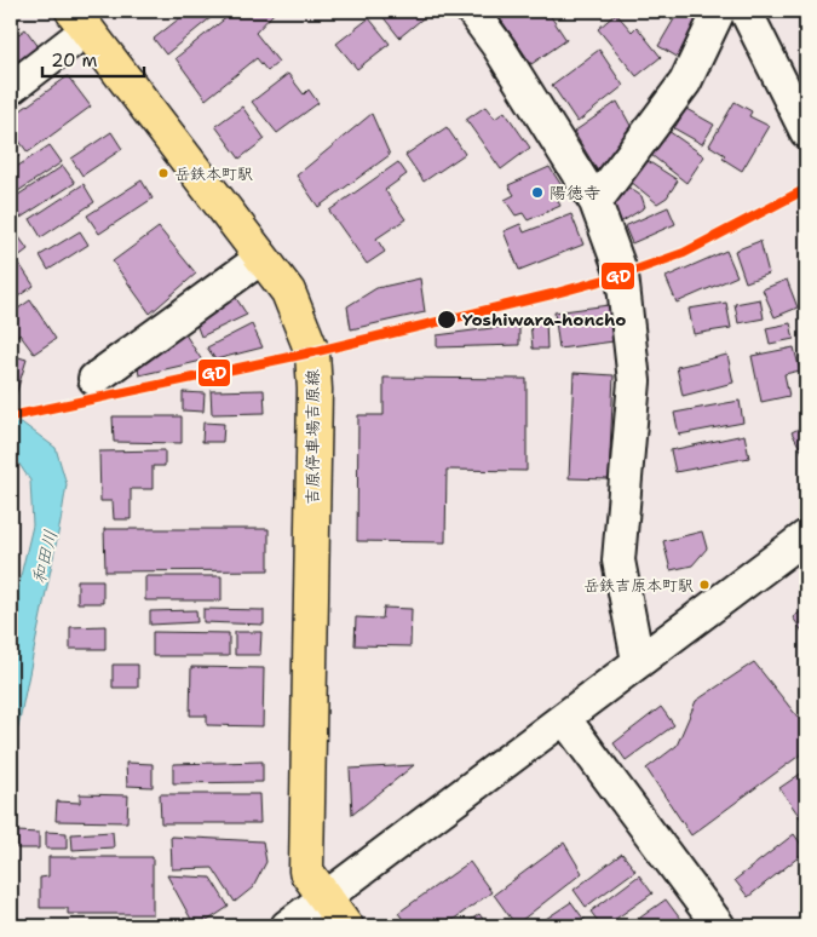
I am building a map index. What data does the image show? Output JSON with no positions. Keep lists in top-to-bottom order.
{
  "streets": {
    "main road": ["吉原停車場吉原線"]
  },
  "water": ["和田川"],
  "places": [
    "岳鉄本町駅",
    "陽徳寺",
    "Yoshiwara-honcho",
    "岳鉄吉原本町駅"
  ],
  "lines": ["transit line GD"],
  "scale_bar": "20 m"
}
